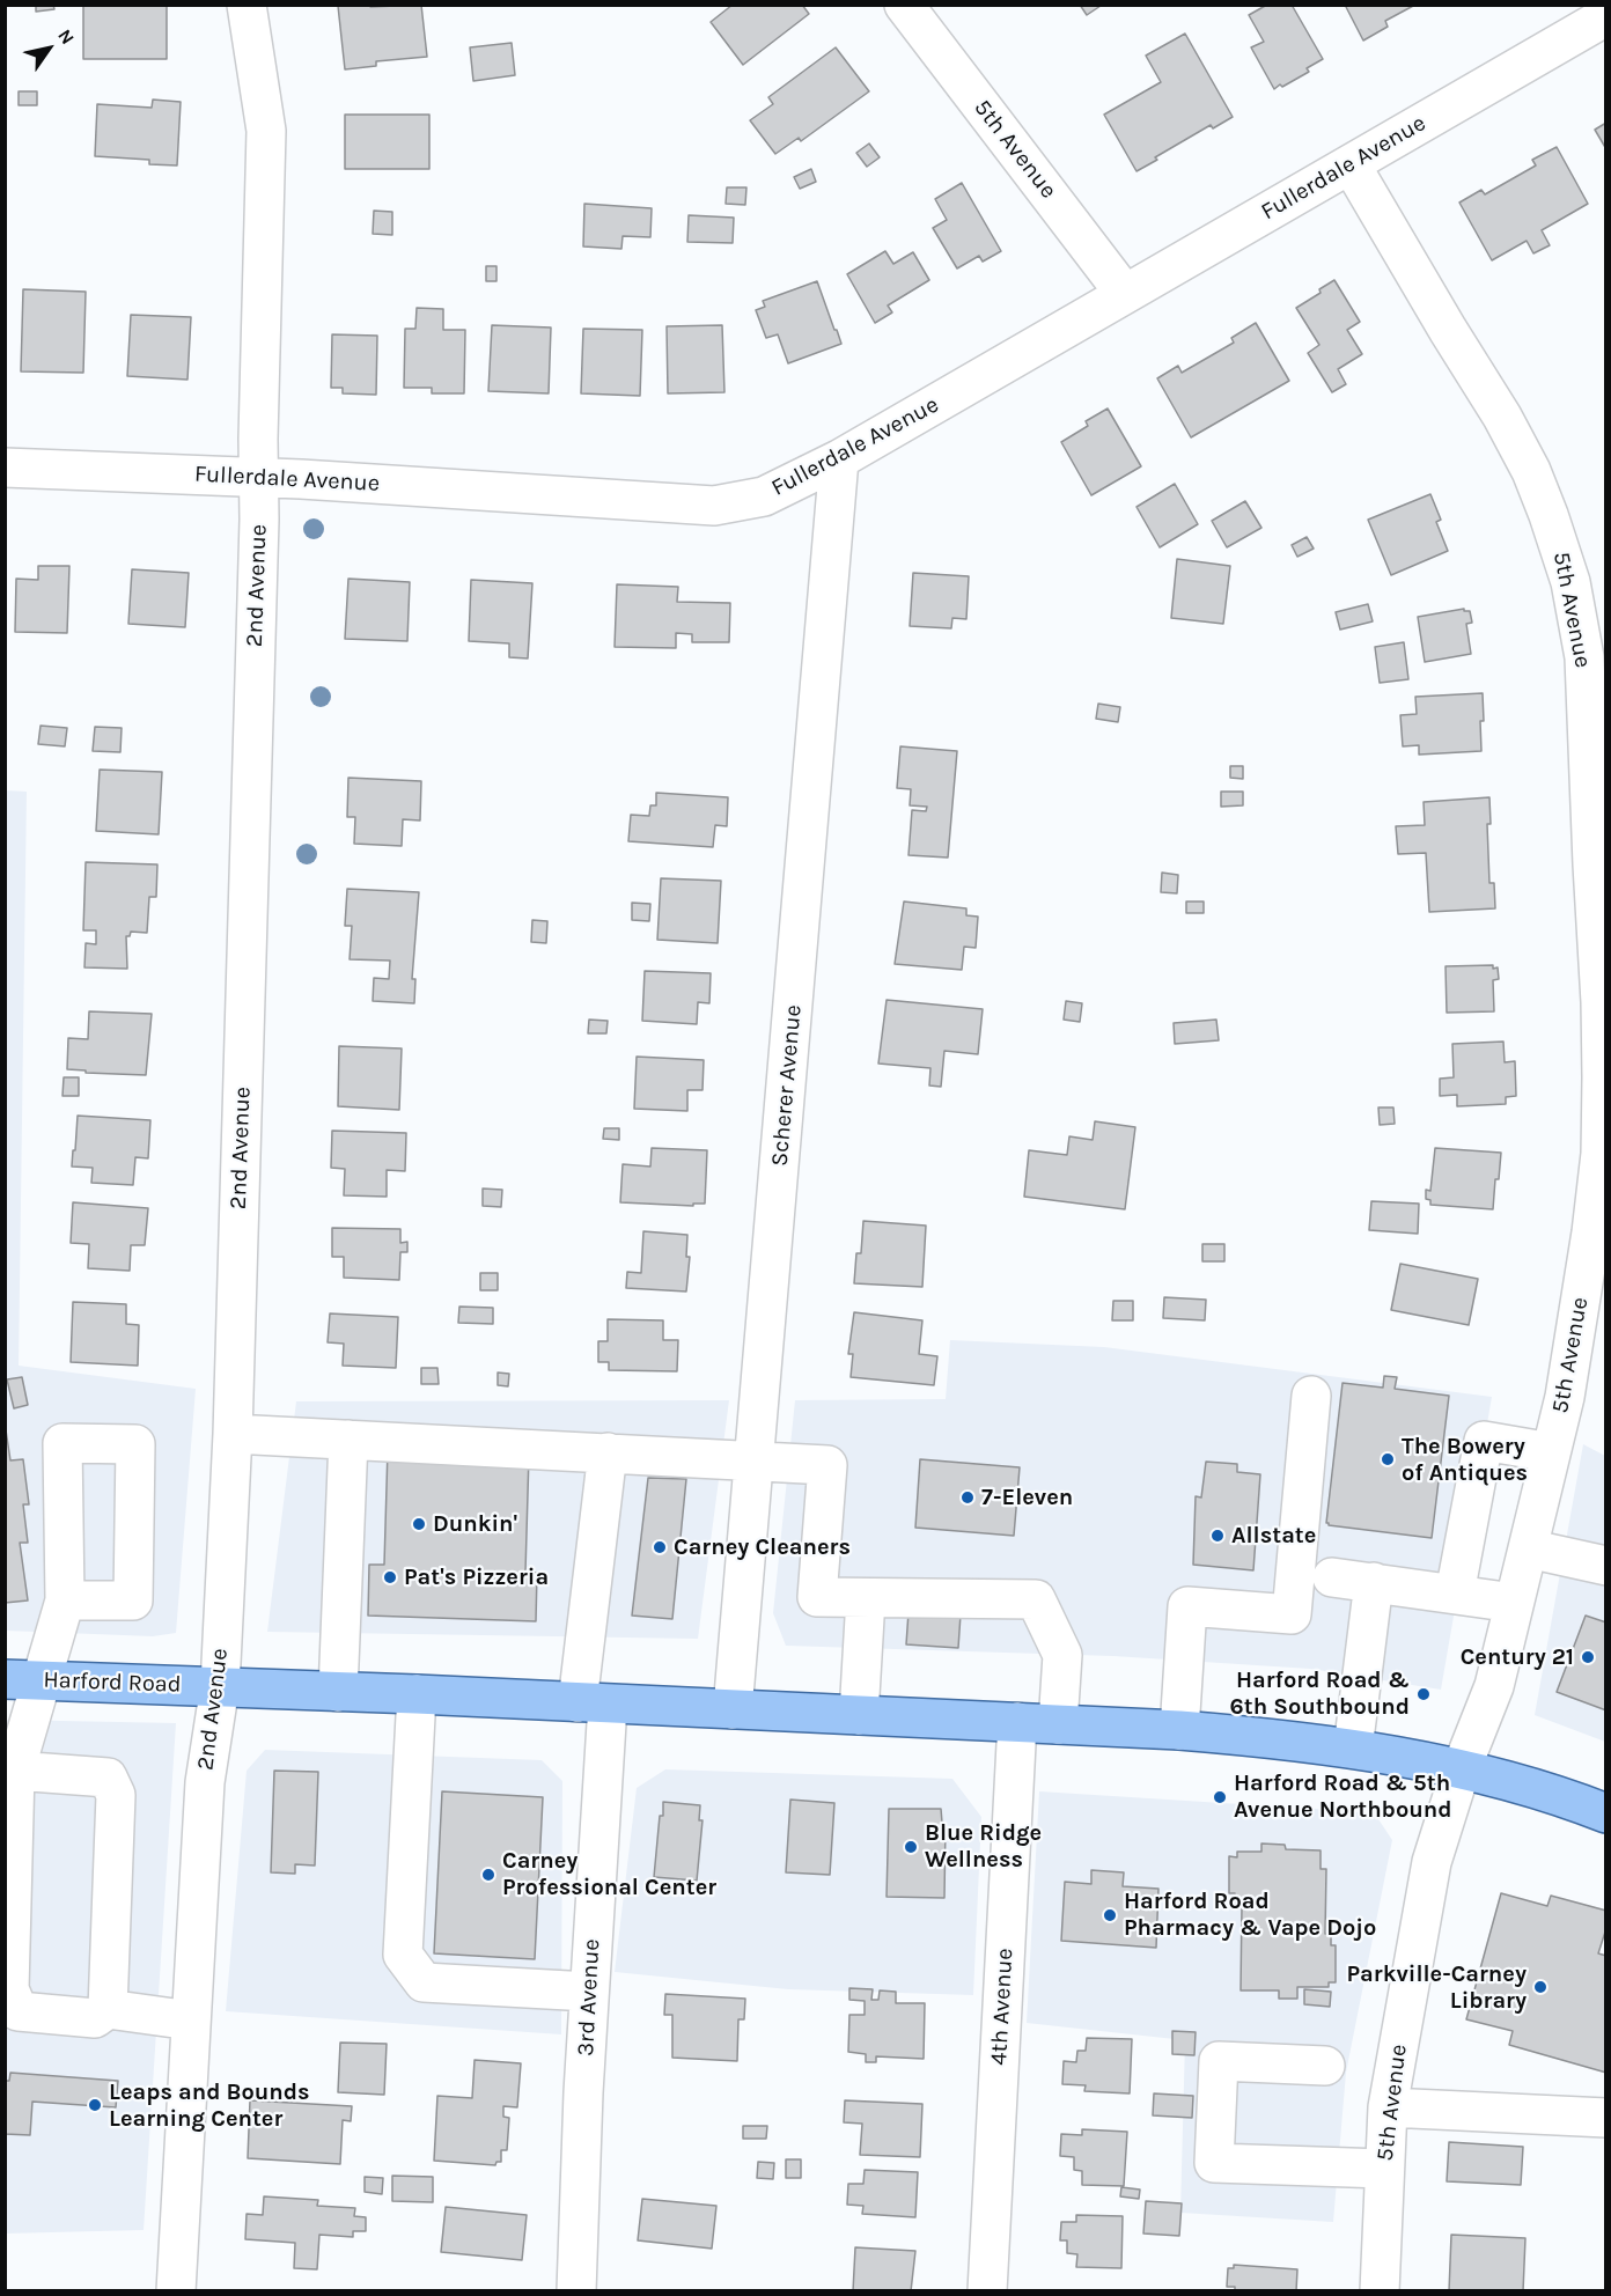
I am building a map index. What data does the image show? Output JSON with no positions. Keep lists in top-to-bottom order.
{
  "streets": {
    "main road": ["Harford Road"],
    "street": [
      "5th Avenue",
      "Fullerdale Avenue",
      "2nd Avenue",
      "Scherer Avenue",
      "3rd Avenue",
      "4th Avenue"
    ]
  },
  "crossings": [
    ["5th Avenue", "Fullerdale Avenue"],
    ["5th Avenue", "Harford Road"],
    ["Fullerdale Avenue", "2nd Avenue"],
    ["Fullerdale Avenue", "Scherer Avenue"],
    ["2nd Avenue", "Harford Road"],
    ["Scherer Avenue", "Harford Road"],
    ["Harford Road", "3rd Avenue"],
    ["Harford Road", "4th Avenue"]
  ],
  "places": [
    "The Bowery of Antiques",
    "7-Eleven",
    "Dunkin'",
    "Allstate",
    "Carney Cleaners",
    "Pat's Pizzeria",
    "Century 21",
    "Harford Road & 6th Southbound",
    "Harford Road & 5th Avenue Northbound",
    "Blue Ridge Wellness",
    "Carney Professional Center",
    "Harford Road Pharmacy & Vape Dojo",
    "Parkville-Carney Library",
    "Leaps and Bounds Learning Center"
  ],
  "north": "top right"
}
